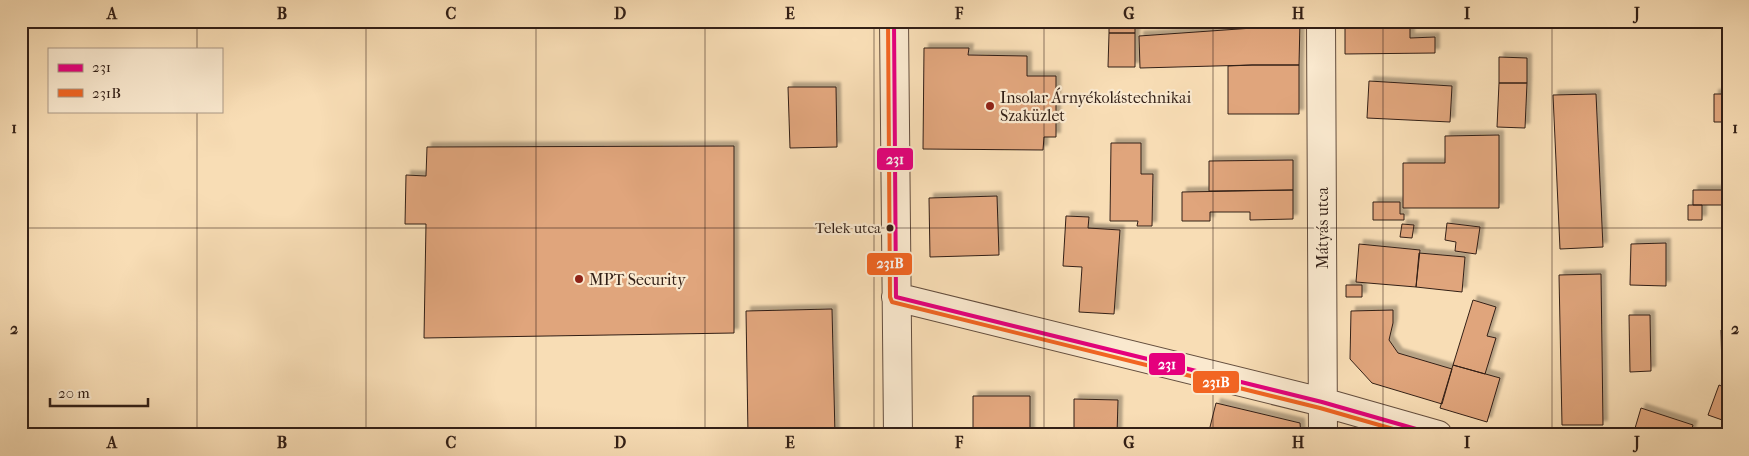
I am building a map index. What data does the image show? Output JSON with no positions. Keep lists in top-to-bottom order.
{
  "streets": {
    "street": ["Mátyás utca"]
  },
  "places": ["Insolar Árnyékolástechnikai Szaküzlet", "Telek utca", "MPT Security"],
  "lines": ["transit line 231", "transit line 231B"],
  "legend": ["231", "231B"],
  "scale_bar": "20 m",
  "grid": {
    "columns": [
      "A",
      "B",
      "C",
      "D",
      "E",
      "F",
      "G",
      "H",
      "I",
      "J"
    ],
    "rows": ["1", "2"]
  }
}
